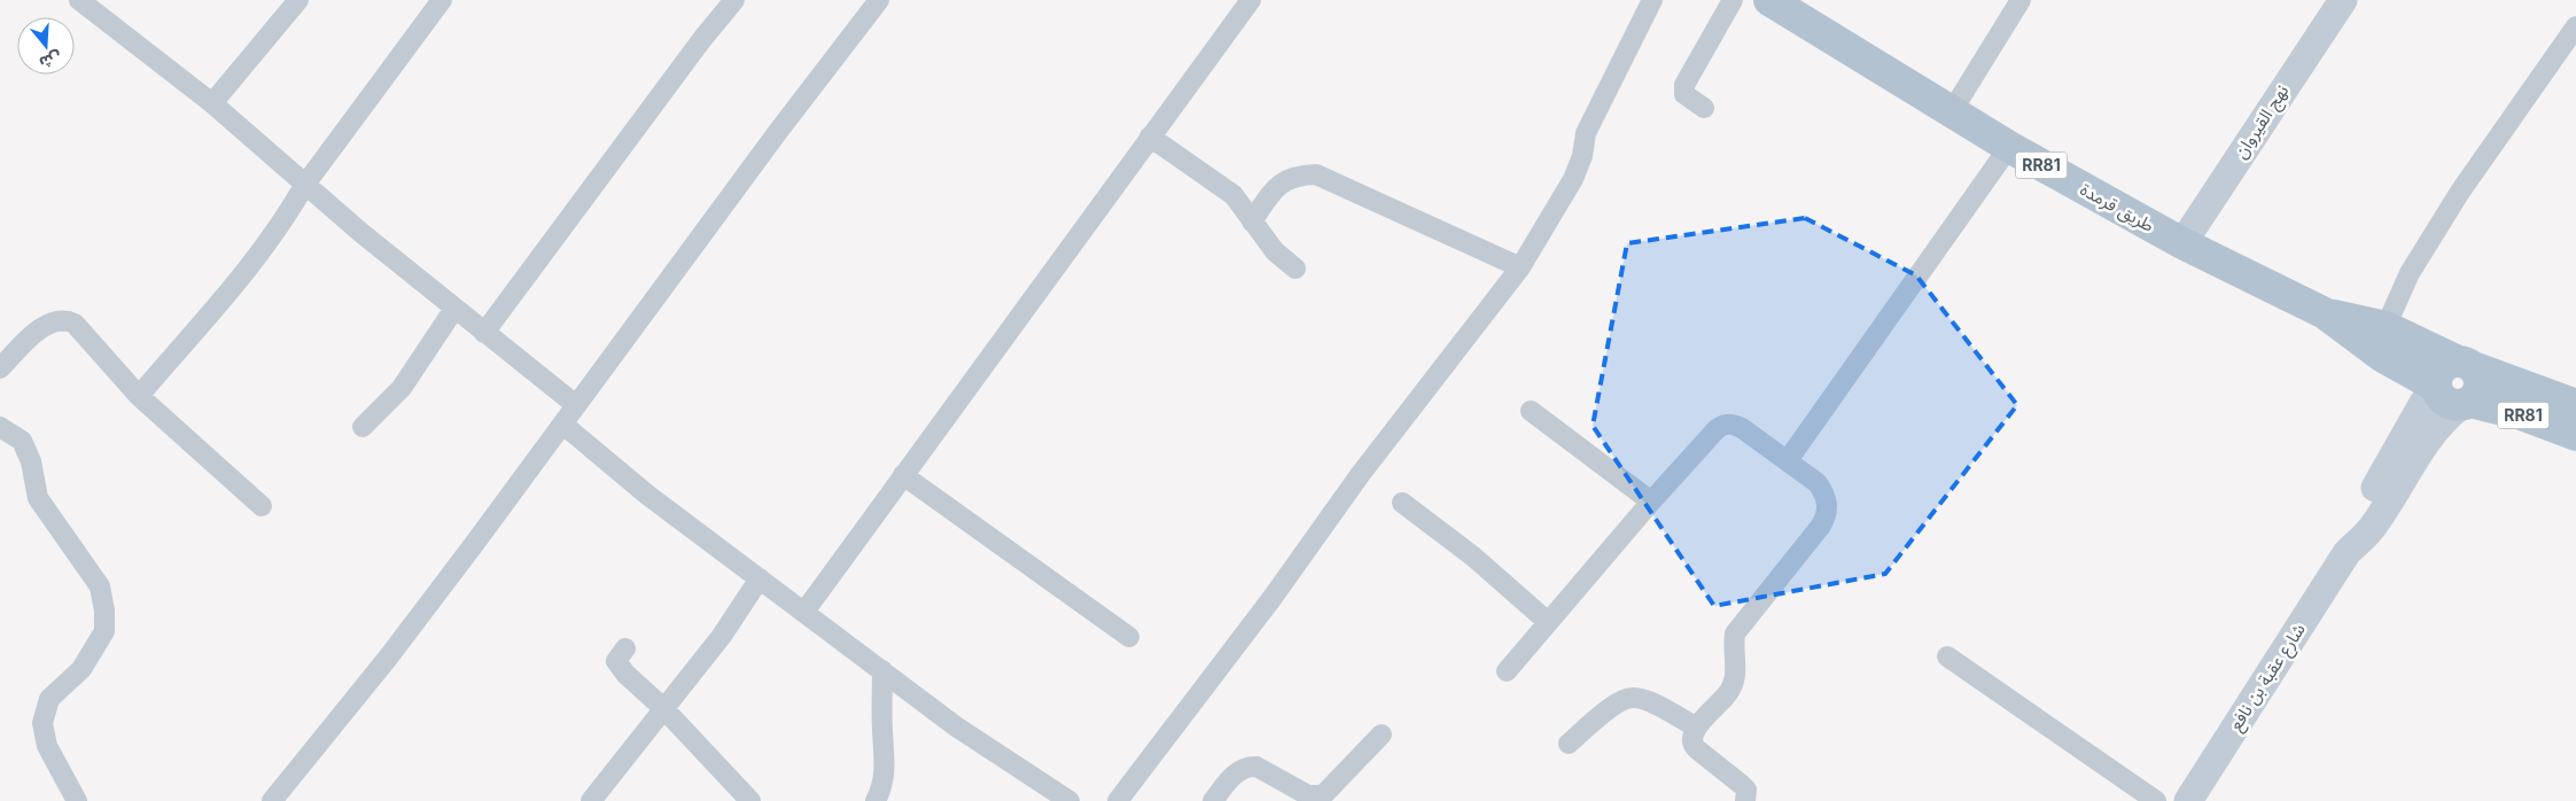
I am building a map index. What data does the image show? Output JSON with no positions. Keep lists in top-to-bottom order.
{
  "streets": {
    "main road": [
      "نهج القيروان",
      "RR81",
      "طريق قرمدة",
      "شارع عقبة بن نافع"
    ]
  },
  "crossings": [
    ["نهج القيروان", "طريق قرمدة"],
    ["RR81", "طريق قرمدة"],
    ["RR81", "شارع عقبة بن نافع"],
    ["طريق قرمدة", "شارع عقبة بن نافع"]
  ],
  "north": "bottom"
}
